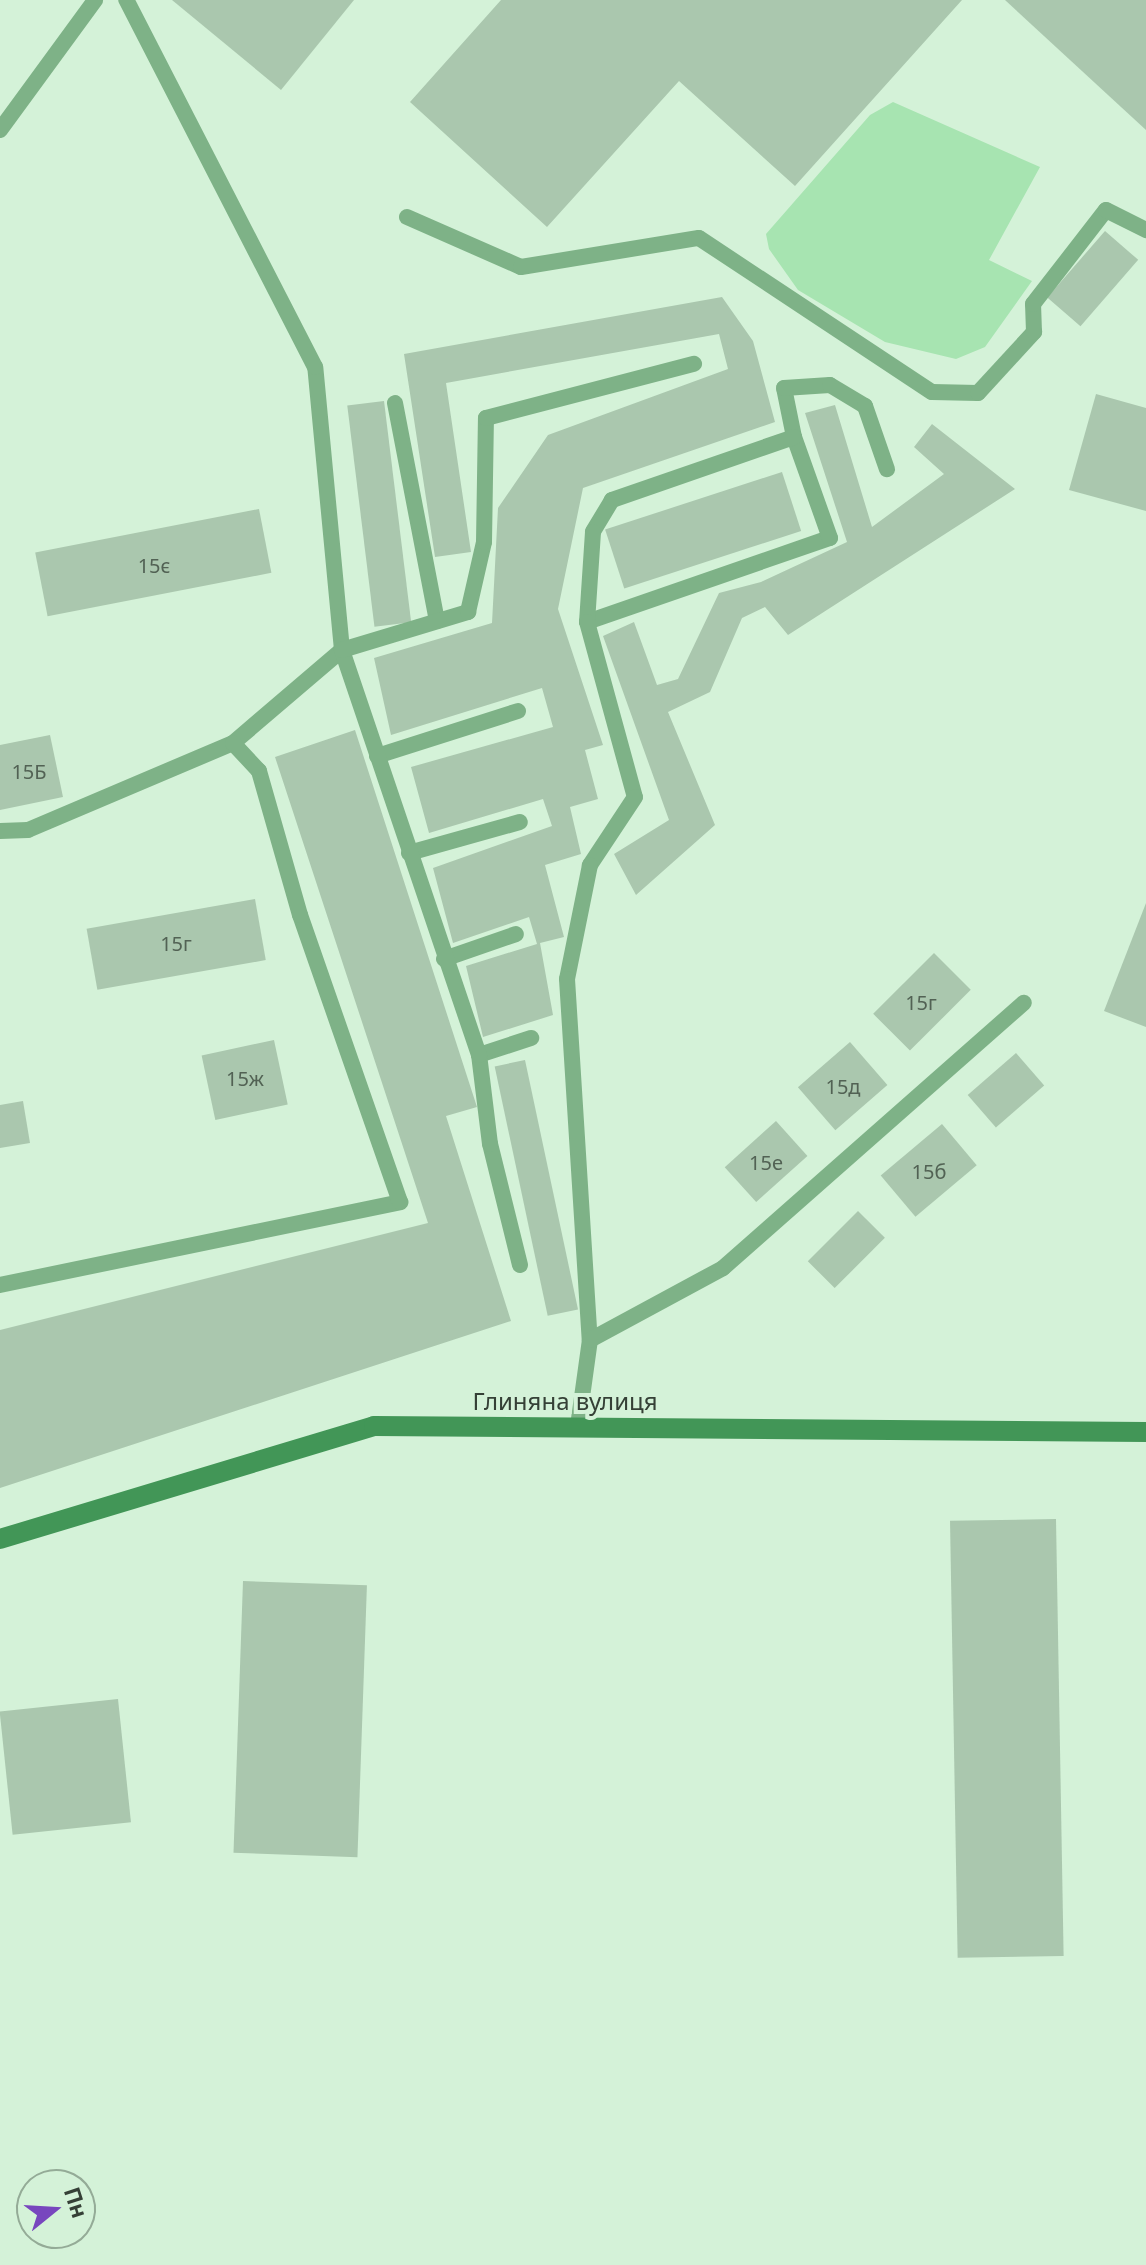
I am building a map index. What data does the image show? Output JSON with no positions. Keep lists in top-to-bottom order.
{
  "streets": {
    "street": ["Глиняна вулиця"]
  },
  "house_numbers": [
    "15є",
    "15Б",
    "15г",
    "15г",
    "15ж",
    "15д",
    "15е",
    "15б"
  ],
  "north": "right"
}
